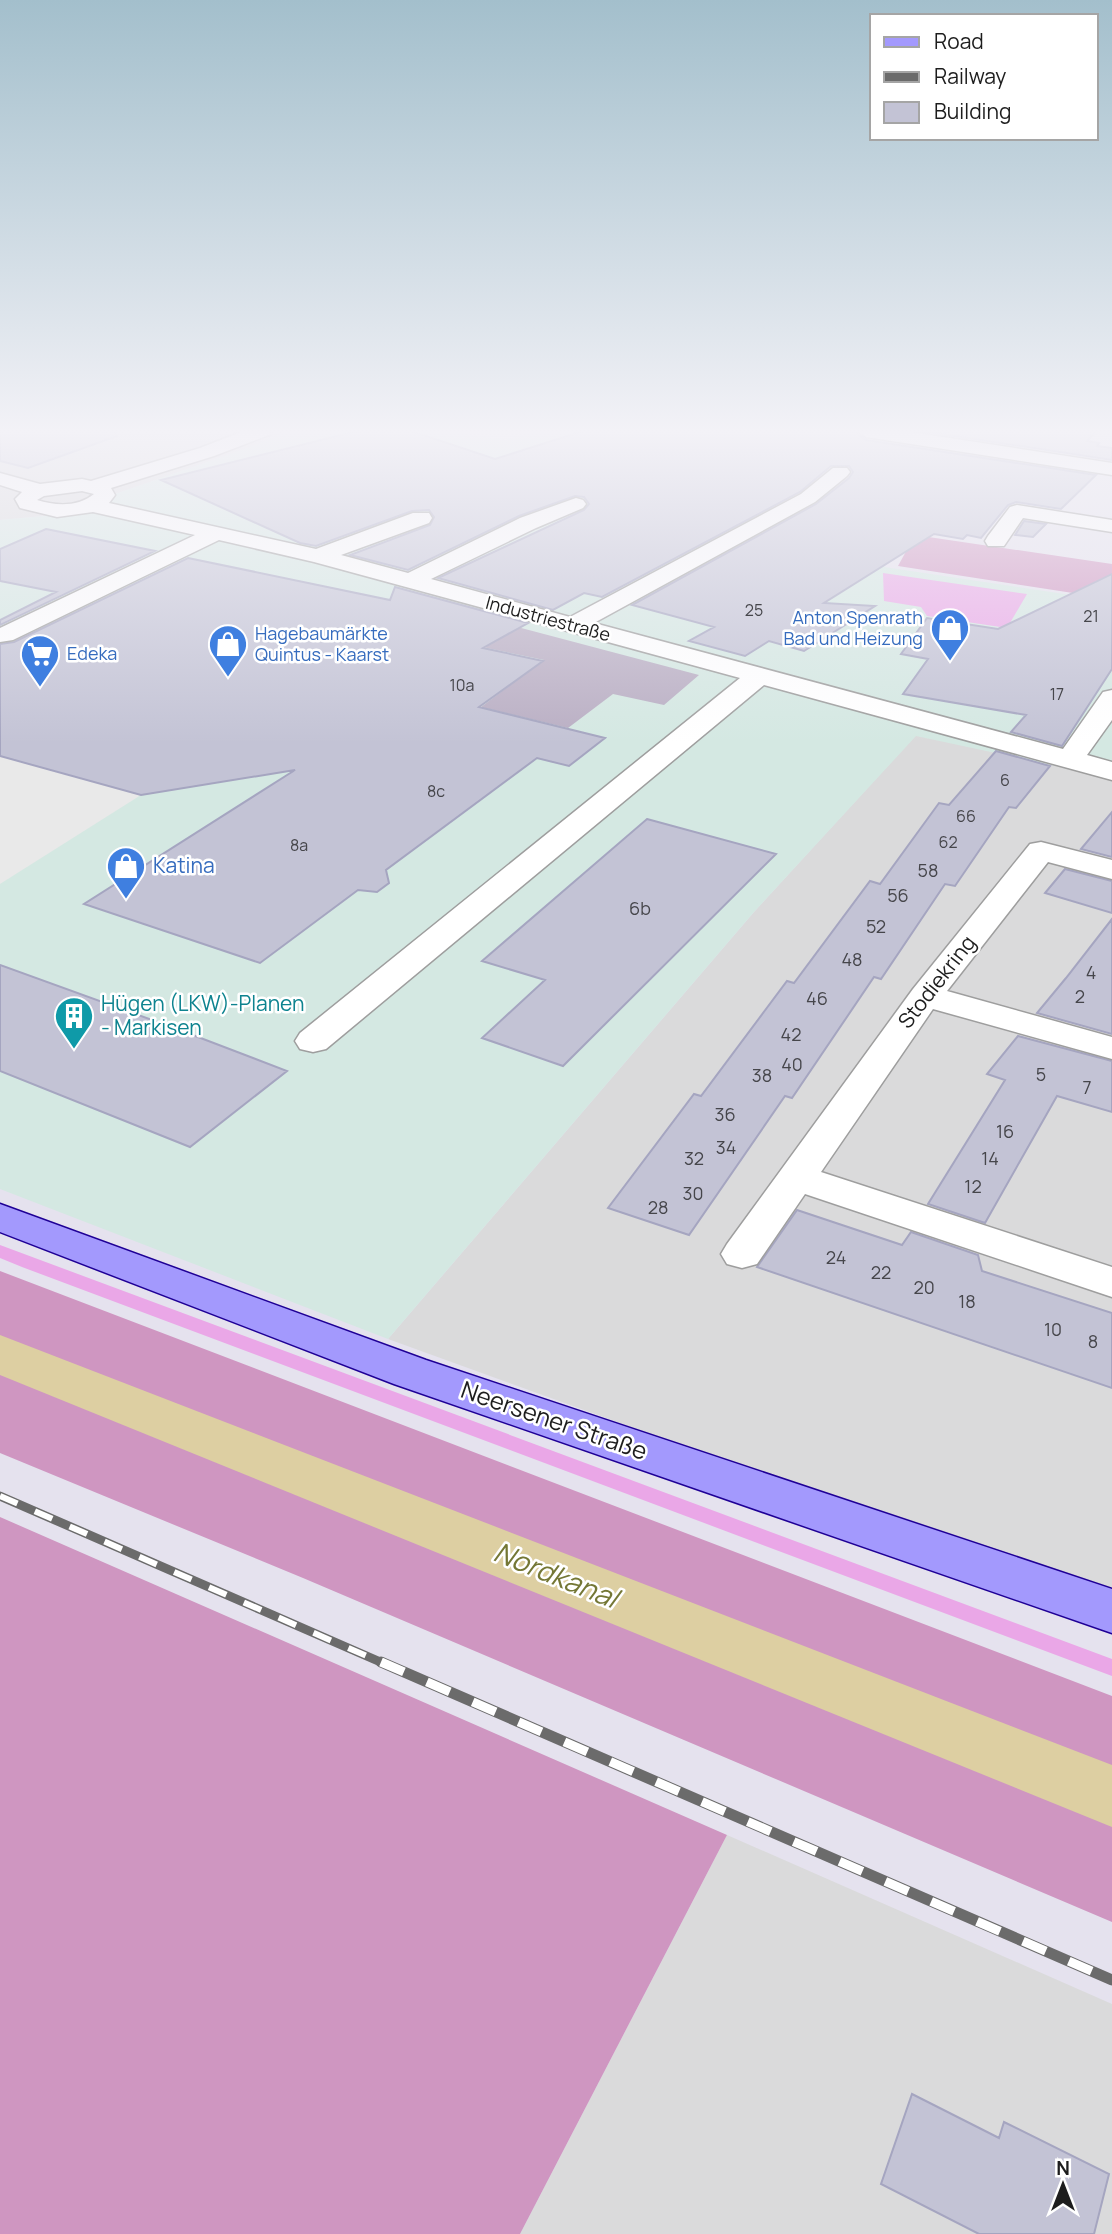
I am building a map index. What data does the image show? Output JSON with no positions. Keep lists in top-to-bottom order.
{
  "streets": {
    "main road": ["Neersener Straße"],
    "street": ["Industriestraße", "Stodiekring"]
  },
  "water": ["Nordkanal"],
  "places": {
    "shop": ["Anton Spenrath Bad und Heizung", "Hagebaumärkte Quintus - Kaarst", "Katina"],
    "supermarket": ["Edeka"],
    "building": ["Hügen (LKW)-Planen - Markisen"]
  },
  "house_numbers": [
    "25",
    "21",
    "10a",
    "17",
    "6",
    "8c",
    "66",
    "62",
    "8a",
    "58",
    "56",
    "6b",
    "52",
    "48",
    "4",
    "2",
    "46",
    "42",
    "40",
    "5",
    "38",
    "7",
    "36",
    "16",
    "34",
    "32",
    "14",
    "12",
    "30",
    "28",
    "24",
    "22",
    "20",
    "18",
    "10",
    "8"
  ],
  "legend": ["Road", "Railway", "Building"],
  "north": "top"
}
